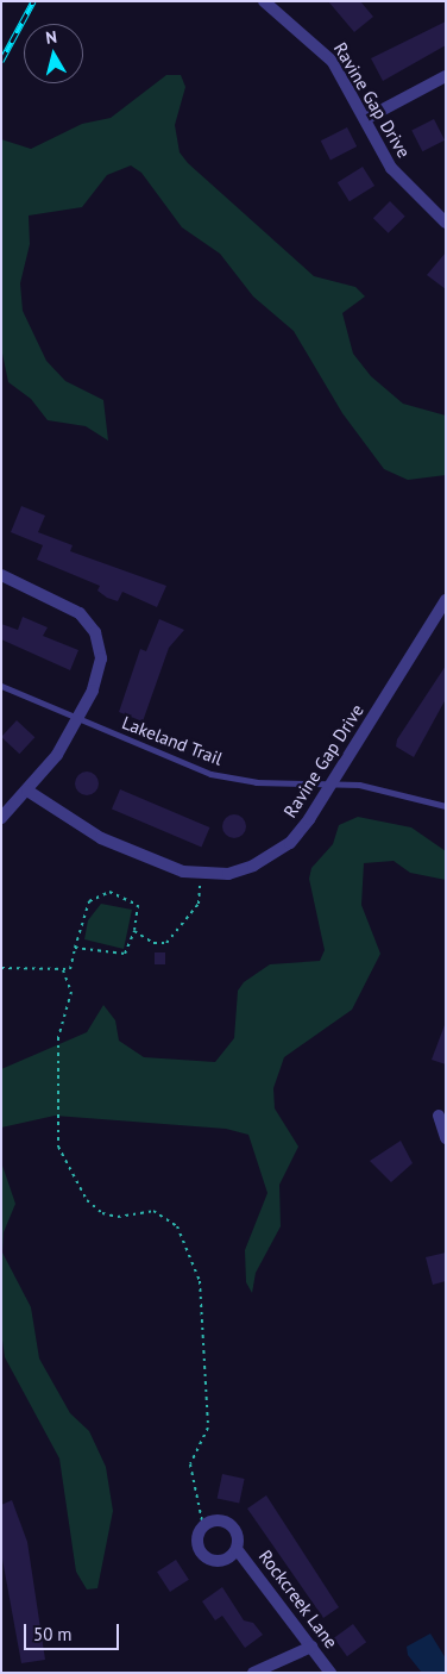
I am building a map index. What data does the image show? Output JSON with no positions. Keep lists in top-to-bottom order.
{
  "streets": {
    "street": ["Ravine Gap Drive", "Rockcreek Lane"],
    "lane": ["Lakeland Trail"]
  },
  "crossings": [
    ["Ravine Gap Drive", "Lakeland Trail"]
  ],
  "scale_bar": "50 m",
  "north": "top"
}
